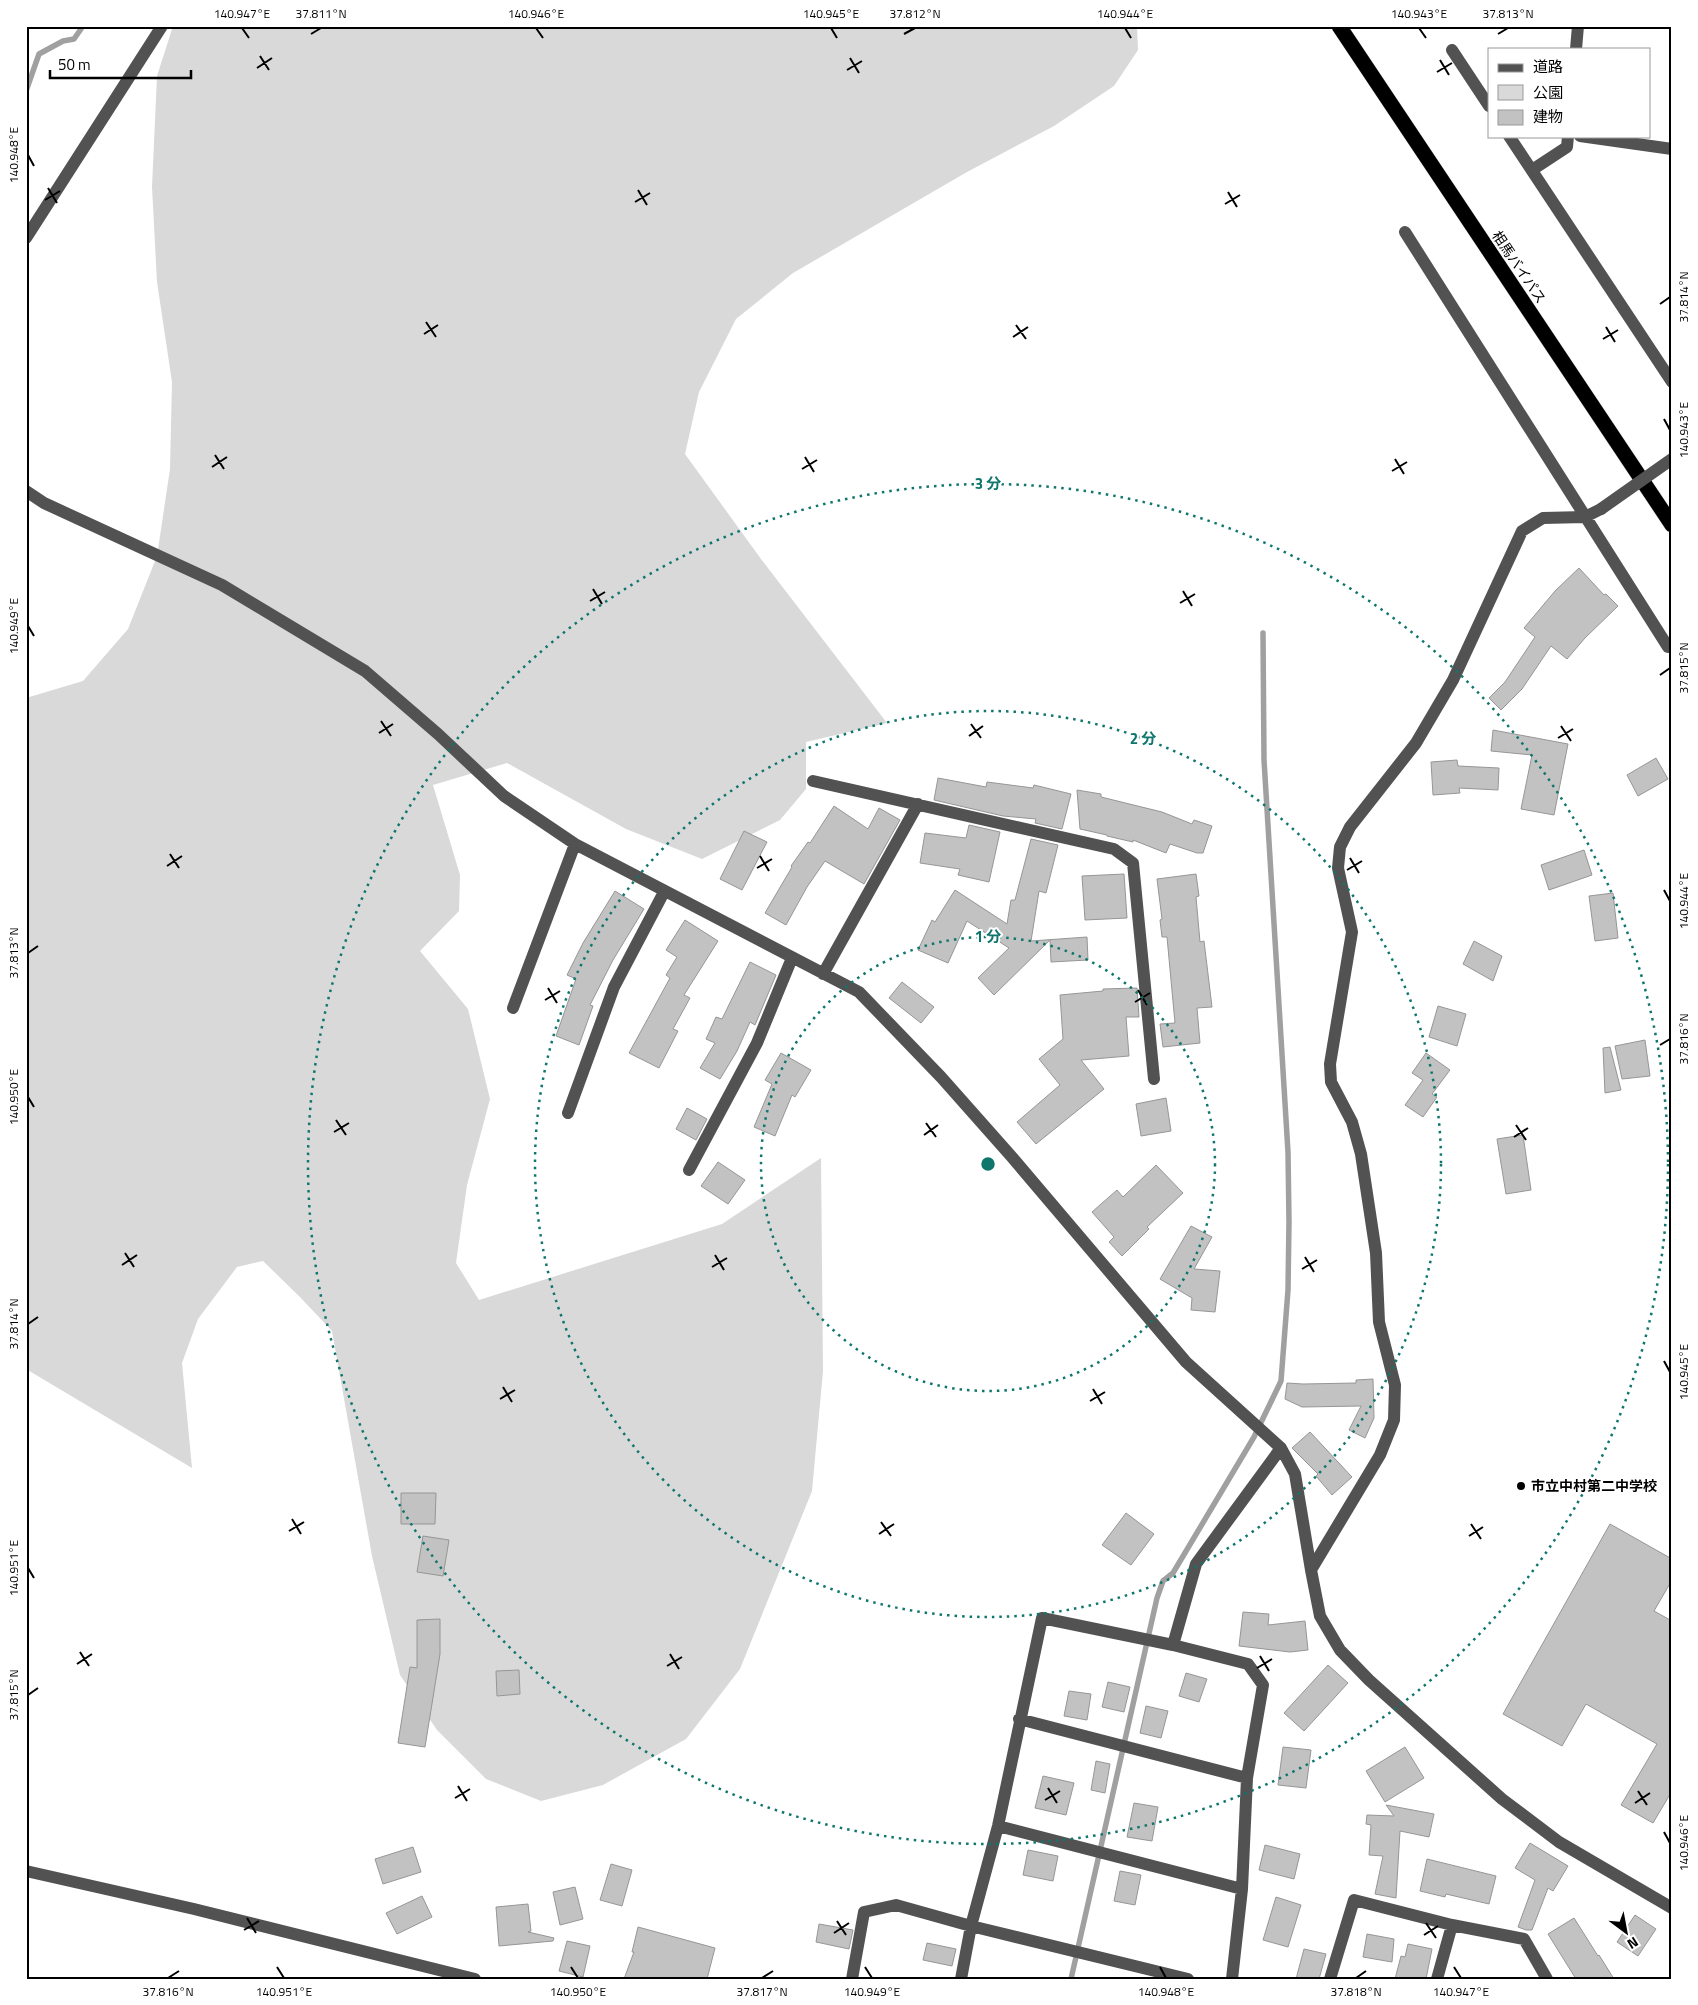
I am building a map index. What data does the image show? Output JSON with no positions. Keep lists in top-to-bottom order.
{
  "streets": {
    "highway": ["相馬バイパス"]
  },
  "places": ["市立中村第二中学校"],
  "legend": ["道路", "公園", "建物"],
  "scale_bar": "50 m",
  "north": "bottom right",
  "coordinates": [
    "140.947°E",
    "37.811°N",
    "140.946°E",
    "140.945°E",
    "37.812°N",
    "140.944°E",
    "140.943°E",
    "37.813°N",
    "140.948°E",
    "37.814°N",
    "140.949°E",
    "37.815°N",
    "37.816°N",
    "140.950°E",
    "140.951°E",
    "37.817°N",
    "37.818°N"
  ],
  "rings": ["3 分", "2 分", "1 分"]
}
